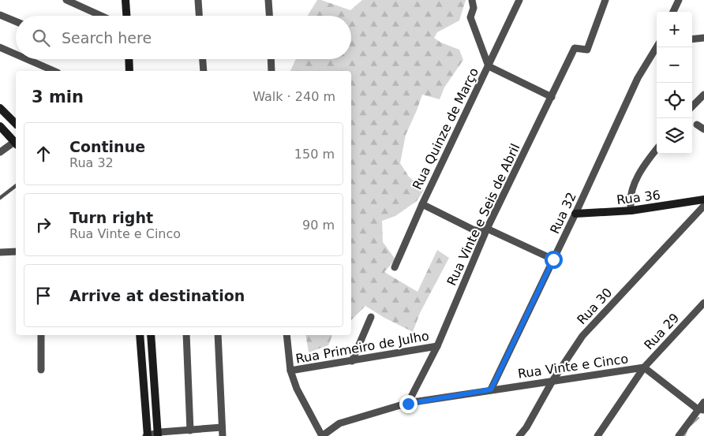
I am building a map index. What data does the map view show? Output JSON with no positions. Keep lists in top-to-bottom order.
{
  "streets": {
    "street": [
      "Rua Quinze de Março",
      "Rua 36",
      "Rua 32",
      "Rua Vinte e Seis de Abril",
      "Rua 30",
      "Rua 29",
      "Rua Primeiro de Julho",
      "Rua Vinte e Cinco"
    ]
  },
  "crossings": [
    ["Rua 36", "Rua 32"],
    ["Rua 32", "Rua Vinte e Cinco"],
    ["Rua Vinte e Seis de Abril", "Rua Primeiro de Julho"],
    ["Rua Vinte e Seis de Abril", "Rua Vinte e Cinco"],
    ["Rua 30", "Rua Vinte e Cinco"],
    ["Rua 29", "Rua Vinte e Cinco"]
  ],
  "page": {
    "map_buttons": ["+", "−"],
    "search": "Search here",
    "heading": ["3 min", "Walk · 240 m"],
    "list": [
      ["Continue", "Rua 32", "150 m"],
      ["Turn right", "Rua Vinte e Cinco", "90 m"],
      "Arrive at destination"
    ]
  }
}
